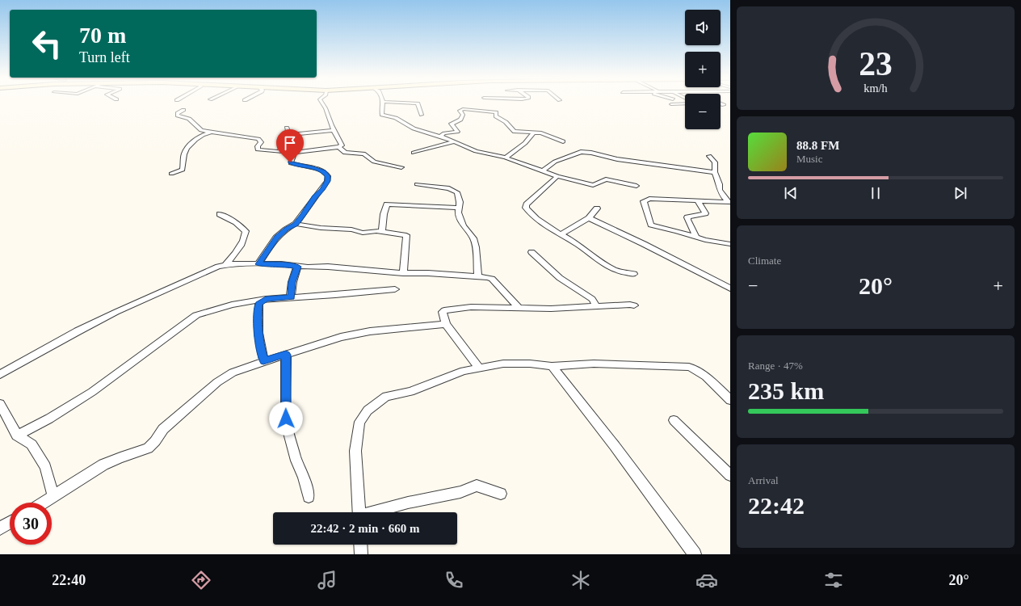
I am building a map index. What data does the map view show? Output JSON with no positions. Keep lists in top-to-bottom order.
{
  "page": {
    "map_buttons": ["+", "−"],
    "turn": ["70 m", "Turn left"],
    "song": ["88.8 FM", "Music"],
    "tile": [
      "Climate",
      ["Range · 47%", "235 km"],
      ["Arrival", "22:42"]
    ],
    "heat": ["−", "20°", "+"],
    "limit": "30",
    "trip": "22:42 · 2 min · 660 m",
    "tabs": ["22:40", "20°"],
    "gauge": ["23", "km/h"]
  }
}
